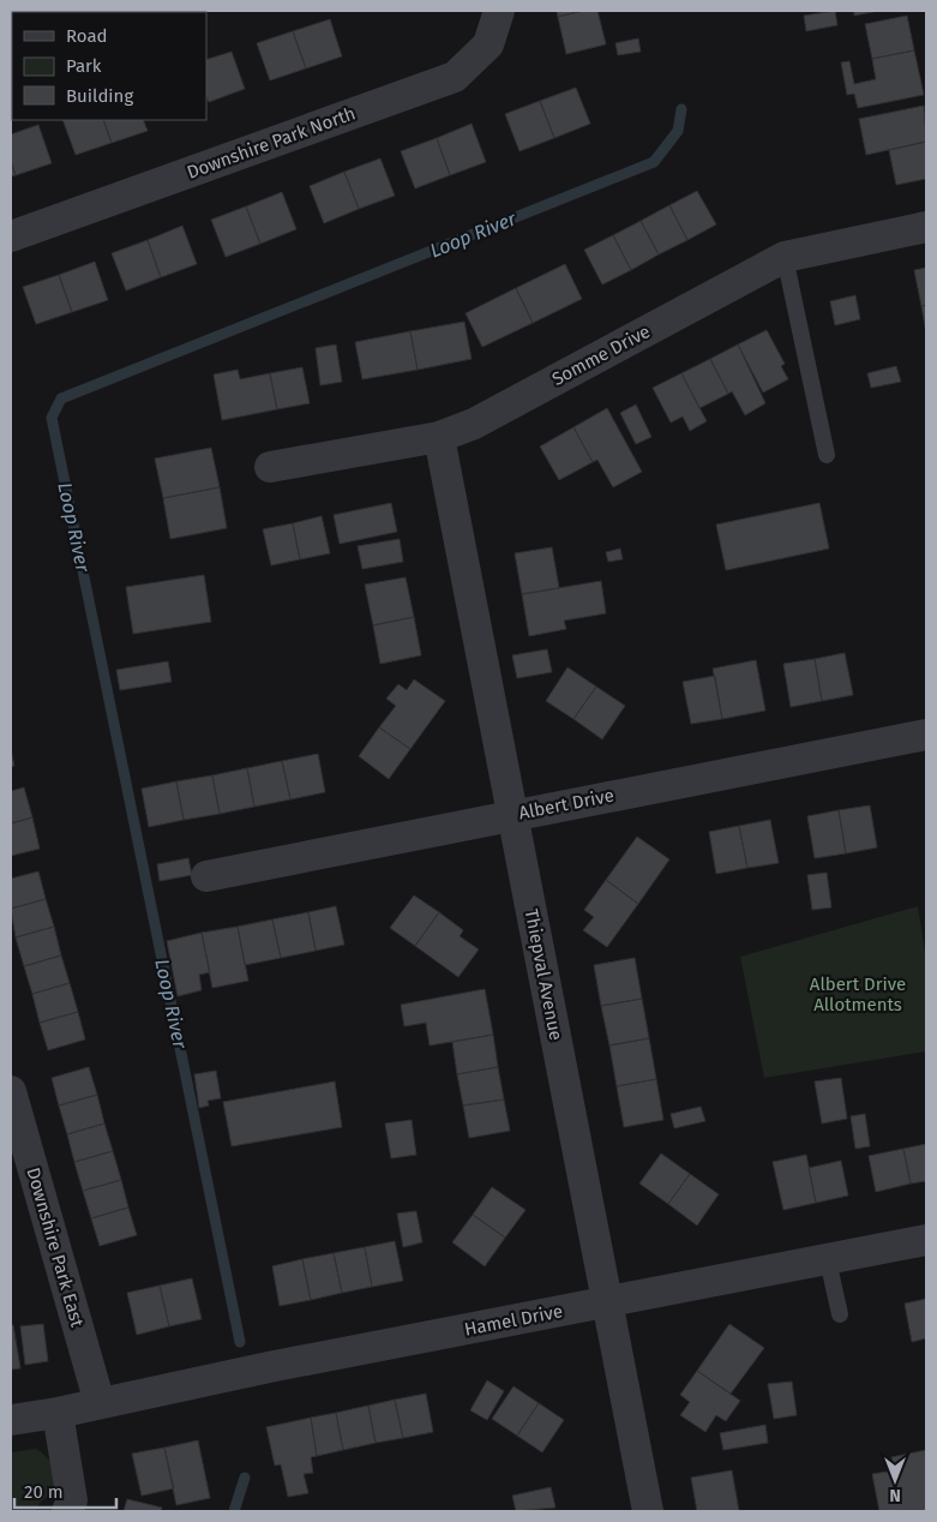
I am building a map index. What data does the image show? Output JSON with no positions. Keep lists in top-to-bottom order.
{
  "streets": {
    "street": [
      "Downshire Park North",
      "Somme Drive",
      "Albert Drive",
      "Thiepval Avenue",
      "Downshire Park East",
      "Hamel Drive"
    ]
  },
  "crossings": [
    ["Somme Drive", "Thiepval Avenue"],
    ["Albert Drive", "Thiepval Avenue"],
    ["Thiepval Avenue", "Hamel Drive"],
    ["Downshire Park East", "Hamel Drive"]
  ],
  "water": ["Loop River"],
  "parks": ["Albert Drive Allotments"],
  "legend": ["Road", "Park", "Building"],
  "scale_bar": "20 m",
  "north": "bottom"
}
